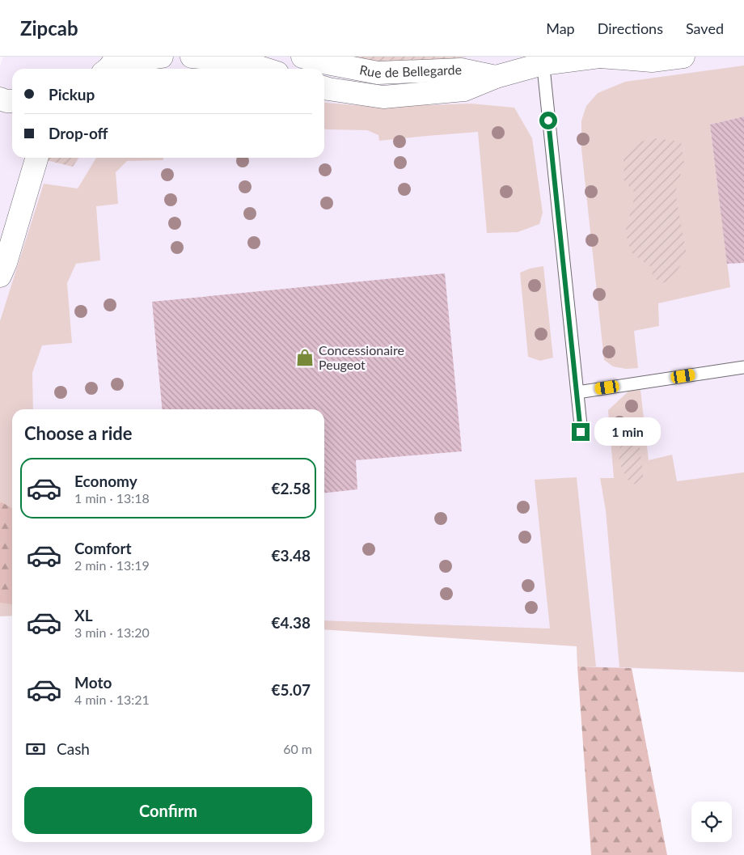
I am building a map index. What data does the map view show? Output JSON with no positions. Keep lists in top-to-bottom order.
{
  "streets": {
    "street": ["Rue de Bellegarde"]
  },
  "places": {
    "shop": ["Concessionaire Peugeot"]
  },
  "page": {
    "header": "Zipcab",
    "nav": ["Map", "Directions", "Saved"],
    "banner": ["Pickup", "Drop-off"],
    "heading": "Choose a ride",
    "bubble": "1 min",
    "list": [
      {
        "name": "Economy",
        "note": "1 min · 13:18",
        "value": "€2.58"
      },
      {
        "name": "Comfort",
        "note": "2 min · 13:19",
        "value": "€3.48"
      },
      {
        "name": "XL",
        "note": "3 min · 13:20",
        "value": "€4.38"
      },
      {
        "name": "Moto",
        "note": "4 min · 13:21",
        "value": "€5.07"
      }
    ],
    "pay": ["Cash", "60 m"],
    "buttons": "Confirm"
  }
}
